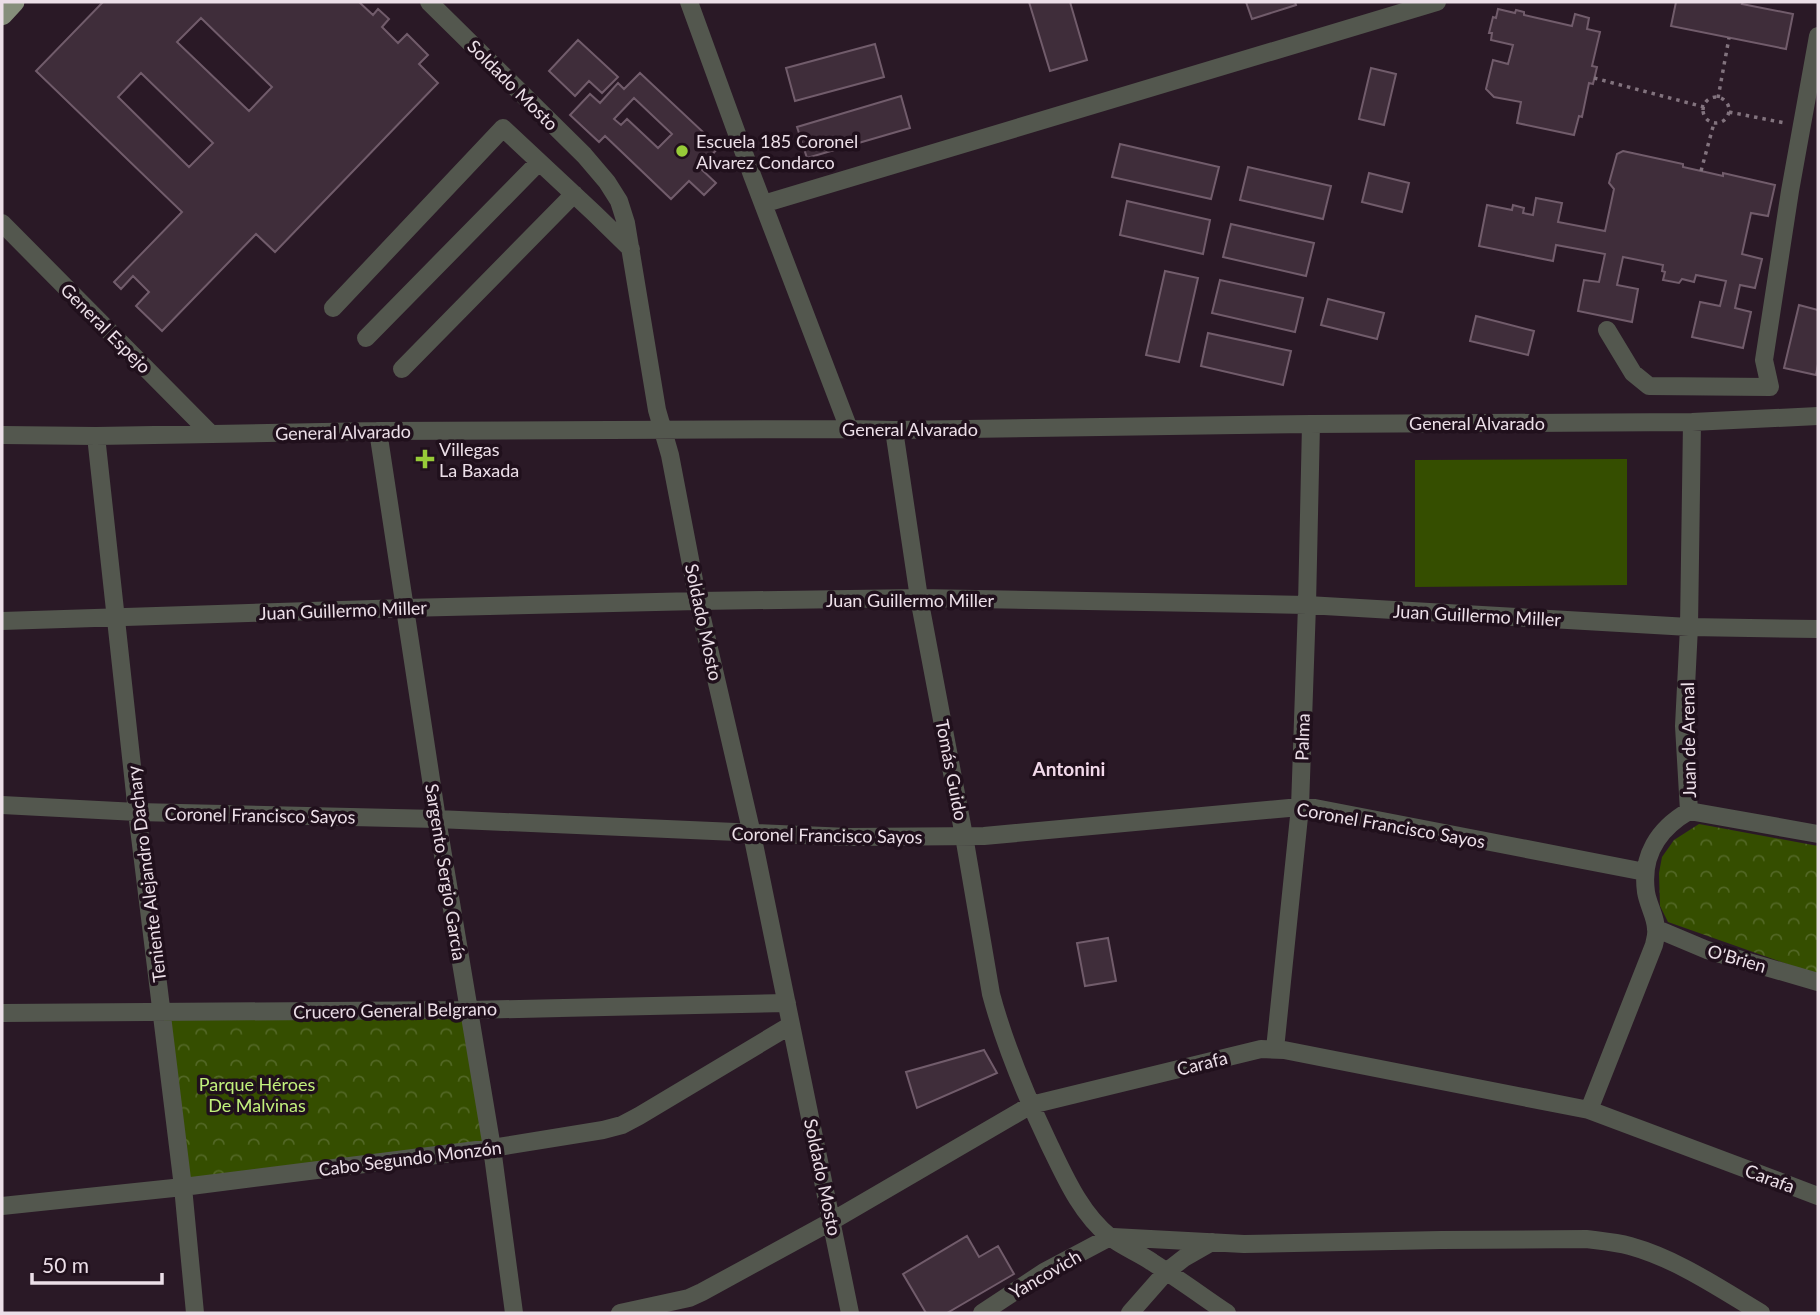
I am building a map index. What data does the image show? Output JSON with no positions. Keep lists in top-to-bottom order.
{
  "streets": {
    "street": [
      "Soldado Mosto",
      "General Espejo",
      "General Alvarado",
      "Juan Guillermo Miller",
      "Palma",
      "Juan de Arenal",
      "Tomás Guido",
      "Coronel Francisco Sayos",
      "Sargento Sergio García",
      "Teniente Alejandro Dachary",
      "O'Brien",
      "Crucero General Belgrano",
      "Carafa",
      "Cabo Segundo Monzón",
      "Yancovich"
    ]
  },
  "crossings": [
    ["Soldado Mosto", "General Alvarado"],
    ["Soldado Mosto", "Juan Guillermo Miller"],
    ["Soldado Mosto", "Coronel Francisco Sayos"],
    ["Soldado Mosto", "Crucero General Belgrano"],
    ["Soldado Mosto", "Carafa"],
    ["Soldado Mosto", "Cabo Segundo Monzón"],
    ["General Espejo", "General Alvarado"],
    ["General Alvarado", "Palma"],
    ["General Alvarado", "Juan de Arenal"],
    ["General Alvarado", "Tomás Guido"],
    ["General Alvarado", "Sargento Sergio García"],
    ["General Alvarado", "Teniente Alejandro Dachary"],
    ["Juan Guillermo Miller", "Palma"],
    ["Juan Guillermo Miller", "Juan de Arenal"],
    ["Juan Guillermo Miller", "Tomás Guido"],
    ["Juan Guillermo Miller", "Sargento Sergio García"],
    ["Juan Guillermo Miller", "Teniente Alejandro Dachary"],
    ["Palma", "Coronel Francisco Sayos"],
    ["Palma", "Carafa"],
    ["Juan de Arenal", "Coronel Francisco Sayos"],
    ["Juan de Arenal", "O'Brien"],
    ["Tomás Guido", "Coronel Francisco Sayos"],
    ["Tomás Guido", "Carafa"],
    ["Coronel Francisco Sayos", "Sargento Sergio García"],
    ["Coronel Francisco Sayos", "Teniente Alejandro Dachary"],
    ["Sargento Sergio García", "Crucero General Belgrano"],
    ["Sargento Sergio García", "Cabo Segundo Monzón"],
    ["Teniente Alejandro Dachary", "Crucero General Belgrano"],
    ["Teniente Alejandro Dachary", "Cabo Segundo Monzón"]
  ],
  "districts": ["Antonini"],
  "parks": ["Parque Héroes De Malvinas"],
  "places": {
    "other": ["Escuela 185 Coronel Alvarez Condarco"],
    "health": ["Villegas La Baxada"]
  },
  "scale_bar": "50 m"
}
